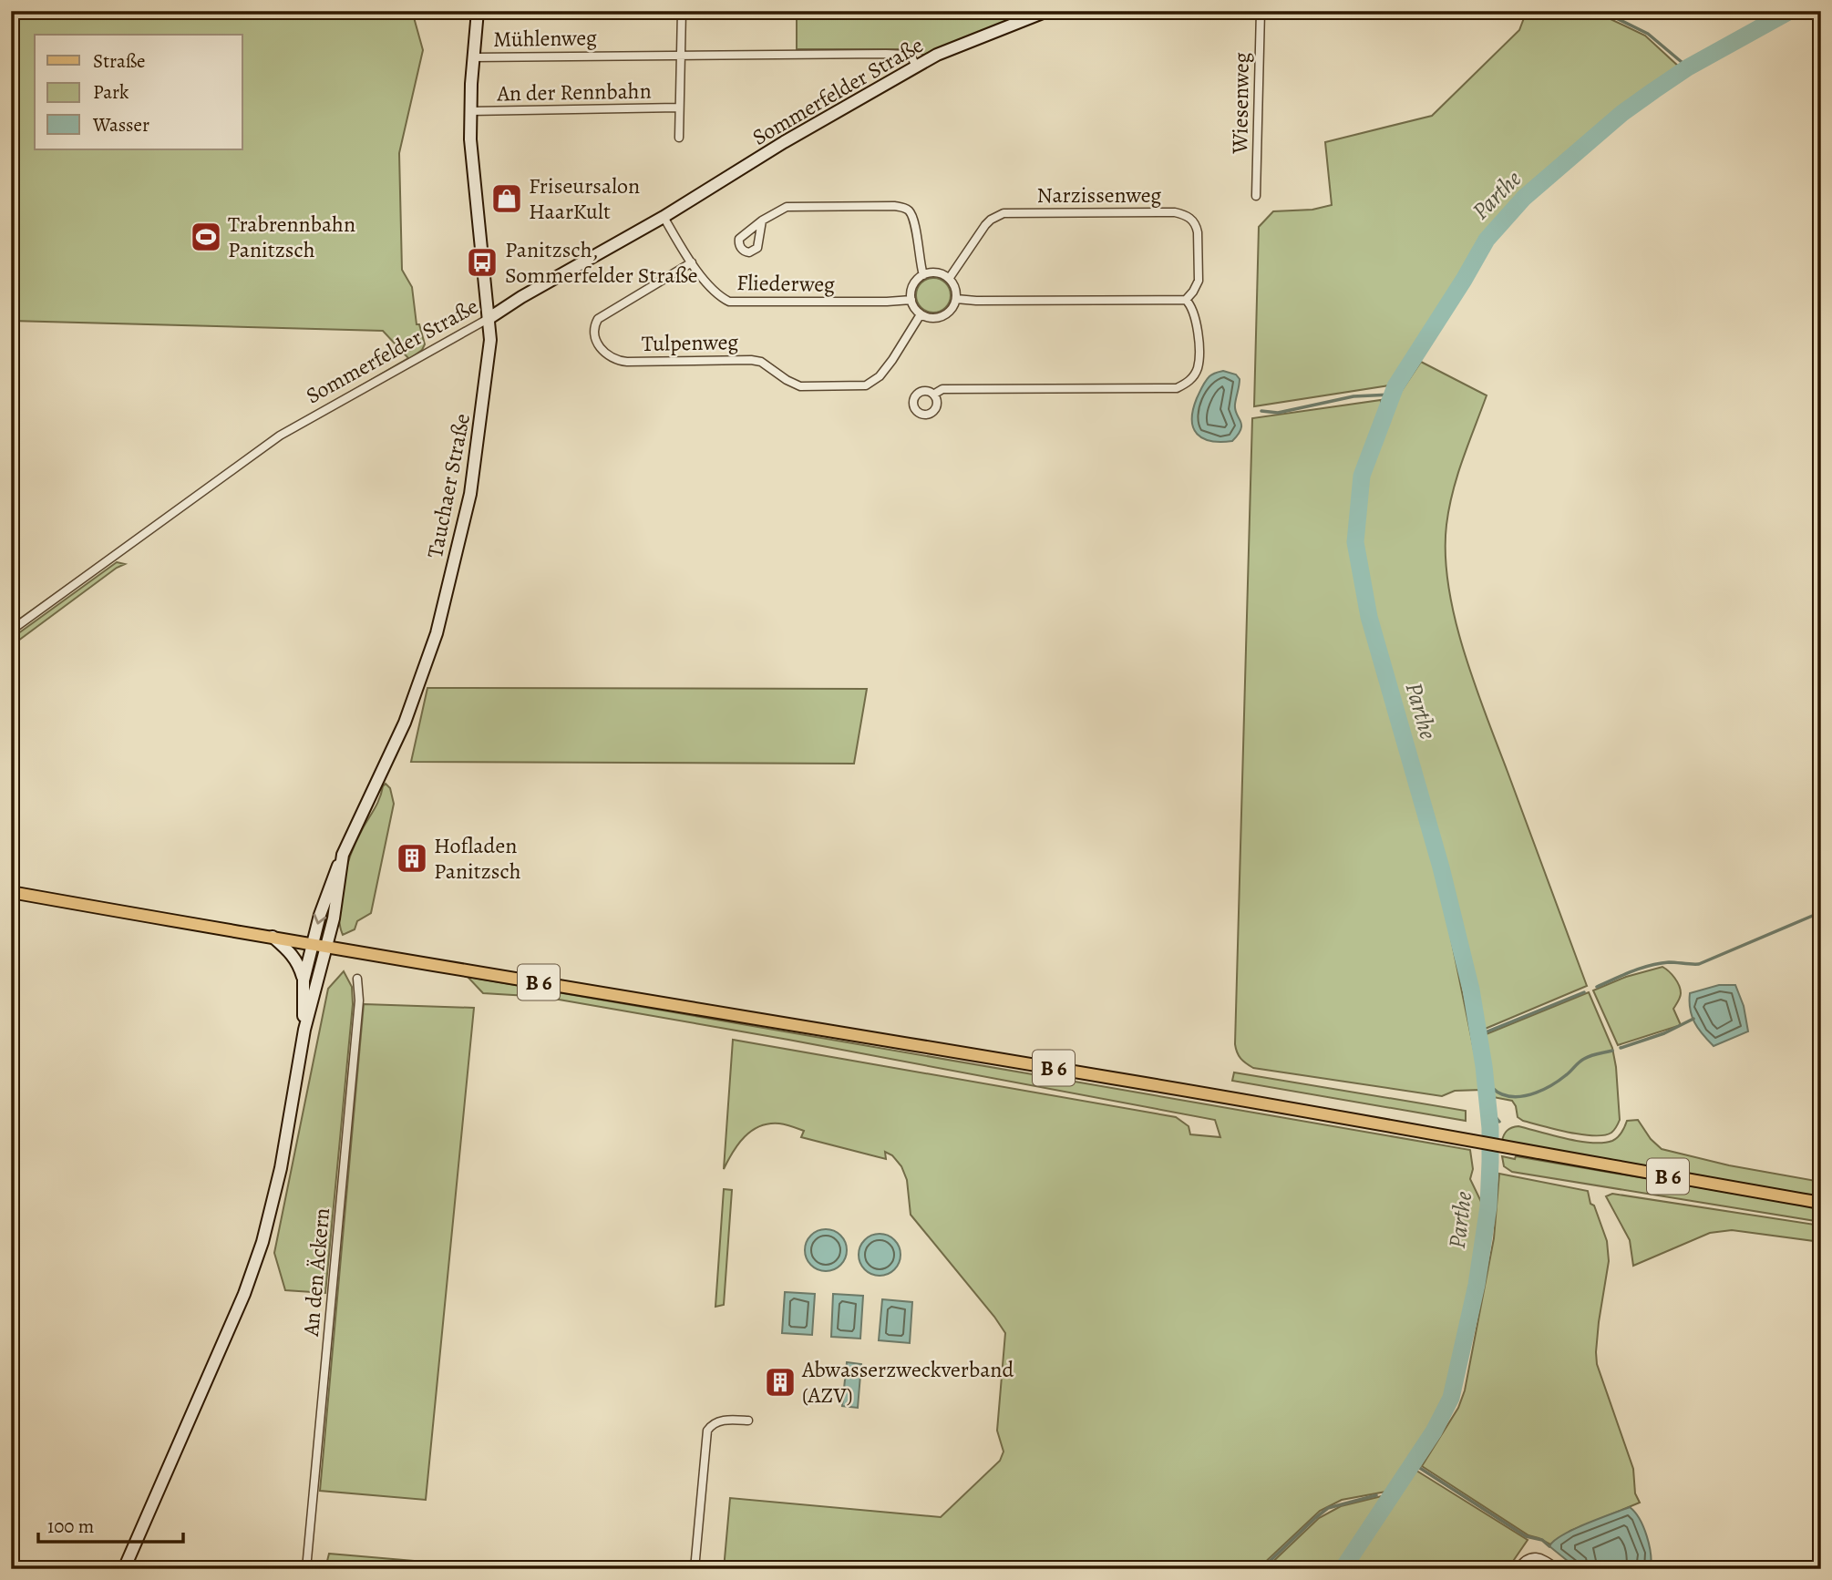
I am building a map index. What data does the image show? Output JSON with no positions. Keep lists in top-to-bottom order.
{
  "streets": {
    "main road": ["B 6"],
    "street": [
      "Mühlenweg",
      "Sommerfelder Straße",
      "An der Rennbahn",
      "Wiesenweg",
      "Narzissenweg",
      "Fliederweg",
      "Tulpenweg",
      "Tauchaer Straße",
      "An den Äckern"
    ]
  },
  "crossings": [
    ["Mühlenweg", "Sommerfelder Straße"],
    ["Mühlenweg", "Tauchaer Straße"],
    ["Sommerfelder Straße", "Fliederweg"],
    ["Sommerfelder Straße", "Tauchaer Straße"],
    ["An der Rennbahn", "Tauchaer Straße"],
    ["Narzissenweg", "Fliederweg"],
    ["Narzissenweg", "Tulpenweg"],
    ["Fliederweg", "Tulpenweg"],
    ["Tauchaer Straße", "B 6"]
  ],
  "water": ["Parthe"],
  "places": {
    "shop": ["Friseursalon HaarKult"],
    "sports": ["Trabrennbahn Panitzsch"],
    "bus stop": ["Panitzsch, Sommerfelder Straße"],
    "building": ["Hofladen Panitzsch", "Abwasserzweckverband (AZV)"]
  },
  "legend": ["Straße", "Park", "Wasser"],
  "scale_bar": "100 m"
}
